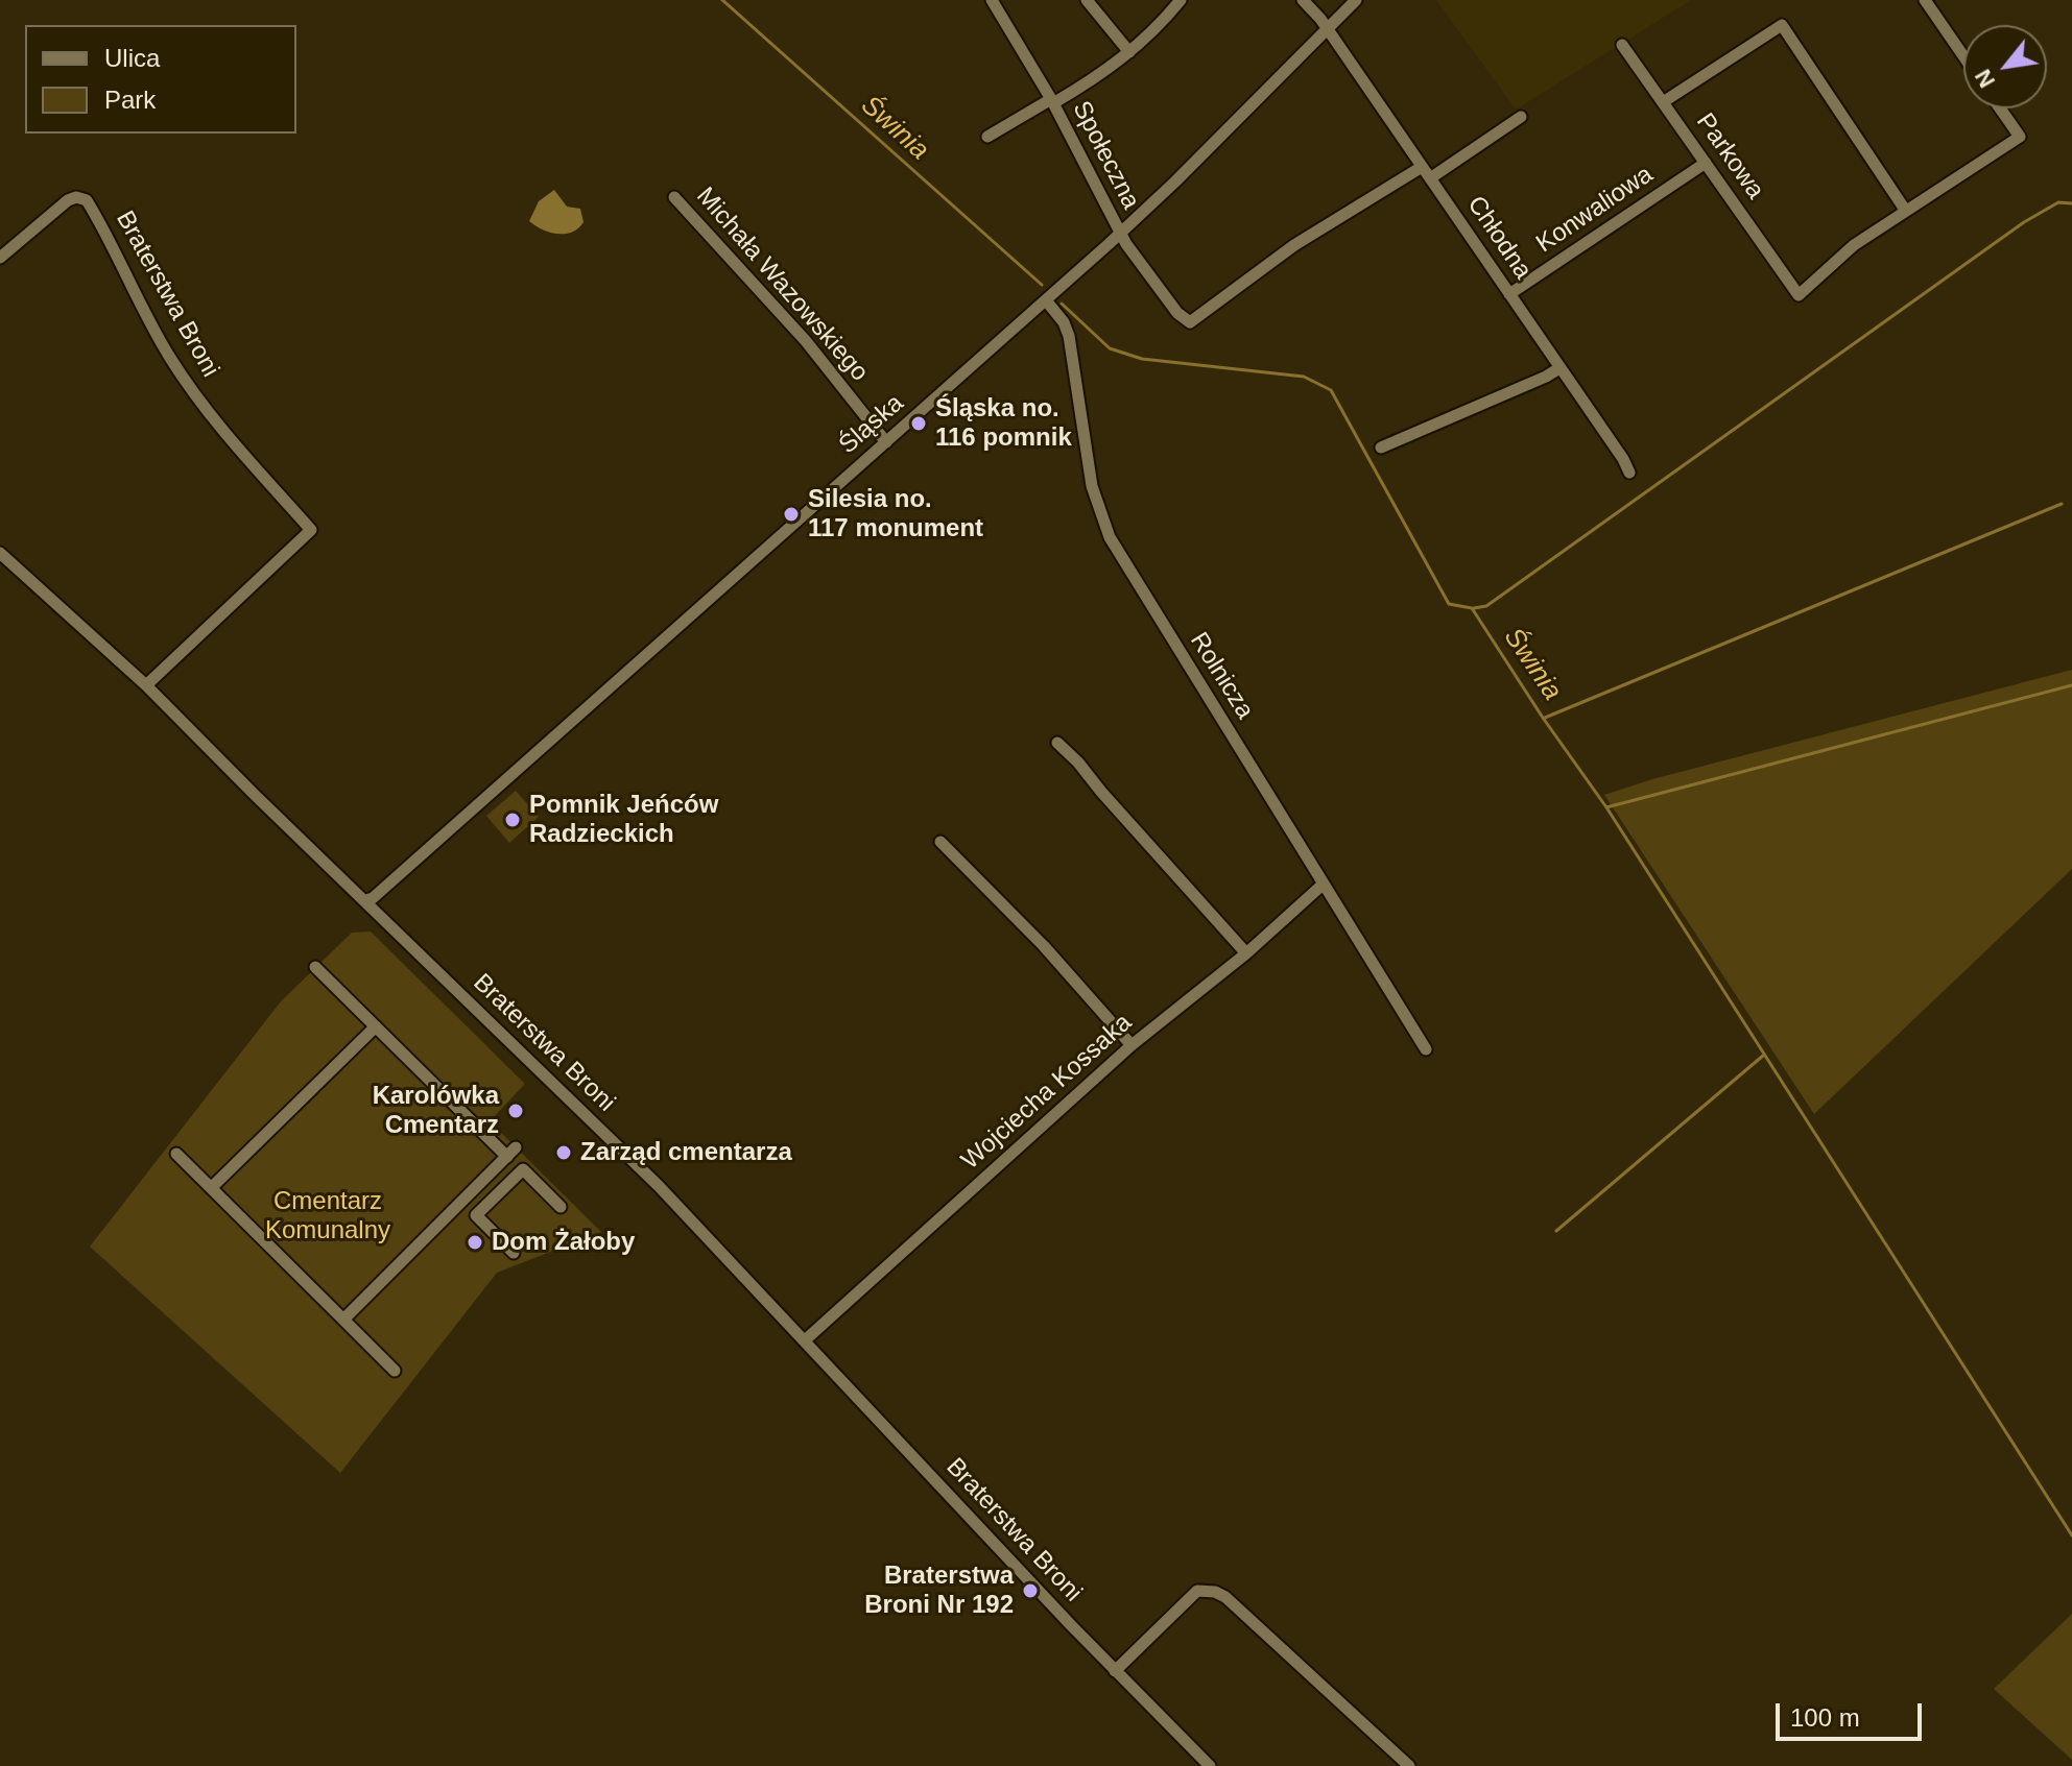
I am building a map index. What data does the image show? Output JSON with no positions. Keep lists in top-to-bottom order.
{
  "streets": {
    "street": [
      "Społeczna",
      "Parkowa",
      "Konwaliowa",
      "Chłodna",
      "Michała Wazowskiego",
      "Braterstwa Broni",
      "Śląska",
      "Rolnicza",
      "Wojciecha Kossaka"
    ]
  },
  "crossings": [
    ["Społeczna", "Chłodna"],
    ["Społeczna", "Śląska"],
    ["Parkowa", "Konwaliowa"],
    ["Konwaliowa", "Chłodna"],
    ["Chłodna", "Śląska"],
    ["Michała Wazowskiego", "Śląska"],
    ["Braterstwa Broni", "Śląska"],
    ["Braterstwa Broni", "Wojciecha Kossaka"],
    ["Śląska", "Rolnicza"],
    ["Rolnicza", "Wojciecha Kossaka"]
  ],
  "water": ["Świnia"],
  "parks": ["Cmentarz Komunalny"],
  "places": [
    "Śląska no. 116 pomnik",
    "Silesia no. 117 monument",
    "Pomnik Jeńców Radzieckich",
    "Karolówka Cmentarz",
    "Zarząd cmentarza",
    "Dom Żałoby",
    "Braterstwa Broni Nr 192"
  ],
  "legend": ["Ulica", "Park"],
  "scale_bar": "100 m",
  "north": "bottom left"
}
